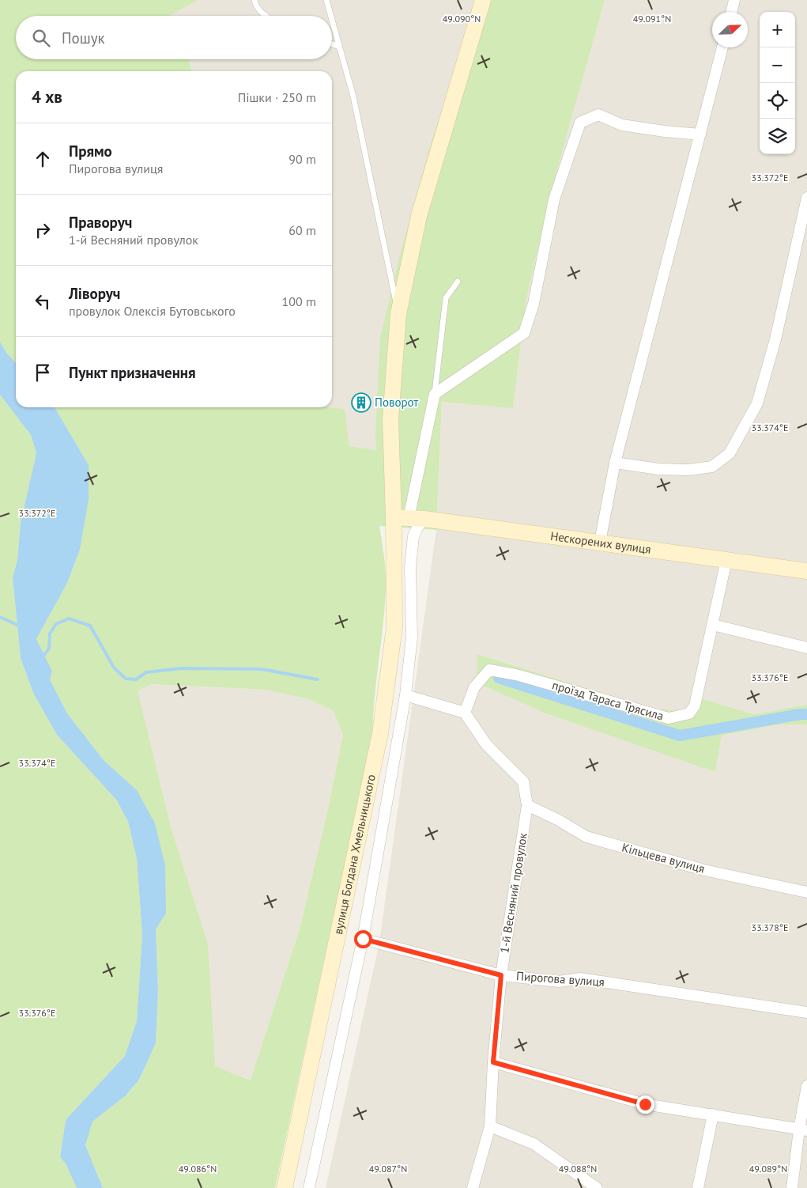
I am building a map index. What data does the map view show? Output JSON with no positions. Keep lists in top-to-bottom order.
{
  "streets": {
    "main road": ["Нескорених вулиця", "вулиця Богдана Хмельницького"],
    "street": [
      "проїзд Тараса Трясила",
      "Кільцева вулиця",
      "1-й Весняний провулок",
      "Пирогова вулиця"
    ]
  },
  "crossings": [
    ["Нескорених вулиця", "проїзд Тараса Трясила"],
    ["Нескорених вулиця", "вулиця Богдана Хмельницького"],
    ["проїзд Тараса Трясила", "1-й Весняний провулок"],
    ["Кільцева вулиця", "1-й Весняний провулок"],
    ["1-й Весняний провулок", "Пирогова вулиця"]
  ],
  "places": {
    "building": ["Поворот"]
  },
  "north": "top right",
  "page": {
    "map_buttons": ["+", "−"],
    "search": "Пошук",
    "heading": ["4 хв", "Пішки · 250 m"],
    "list": [
      ["Прямо", "Пирогова вулиця", "90 m"],
      ["Праворуч", "1-й Весняний провулок", "60 m"],
      ["Ліворуч", "провулок Олексія Бутовського", "100 m"],
      "Пункт призначення"
    ]
  },
  "coordinates": [
    "49.090°N",
    "49.091°N",
    "33.372°E",
    "33.374°E",
    "33.376°E",
    "33.378°E",
    "49.086°N",
    "49.087°N",
    "49.088°N",
    "49.089°N"
  ]
}
